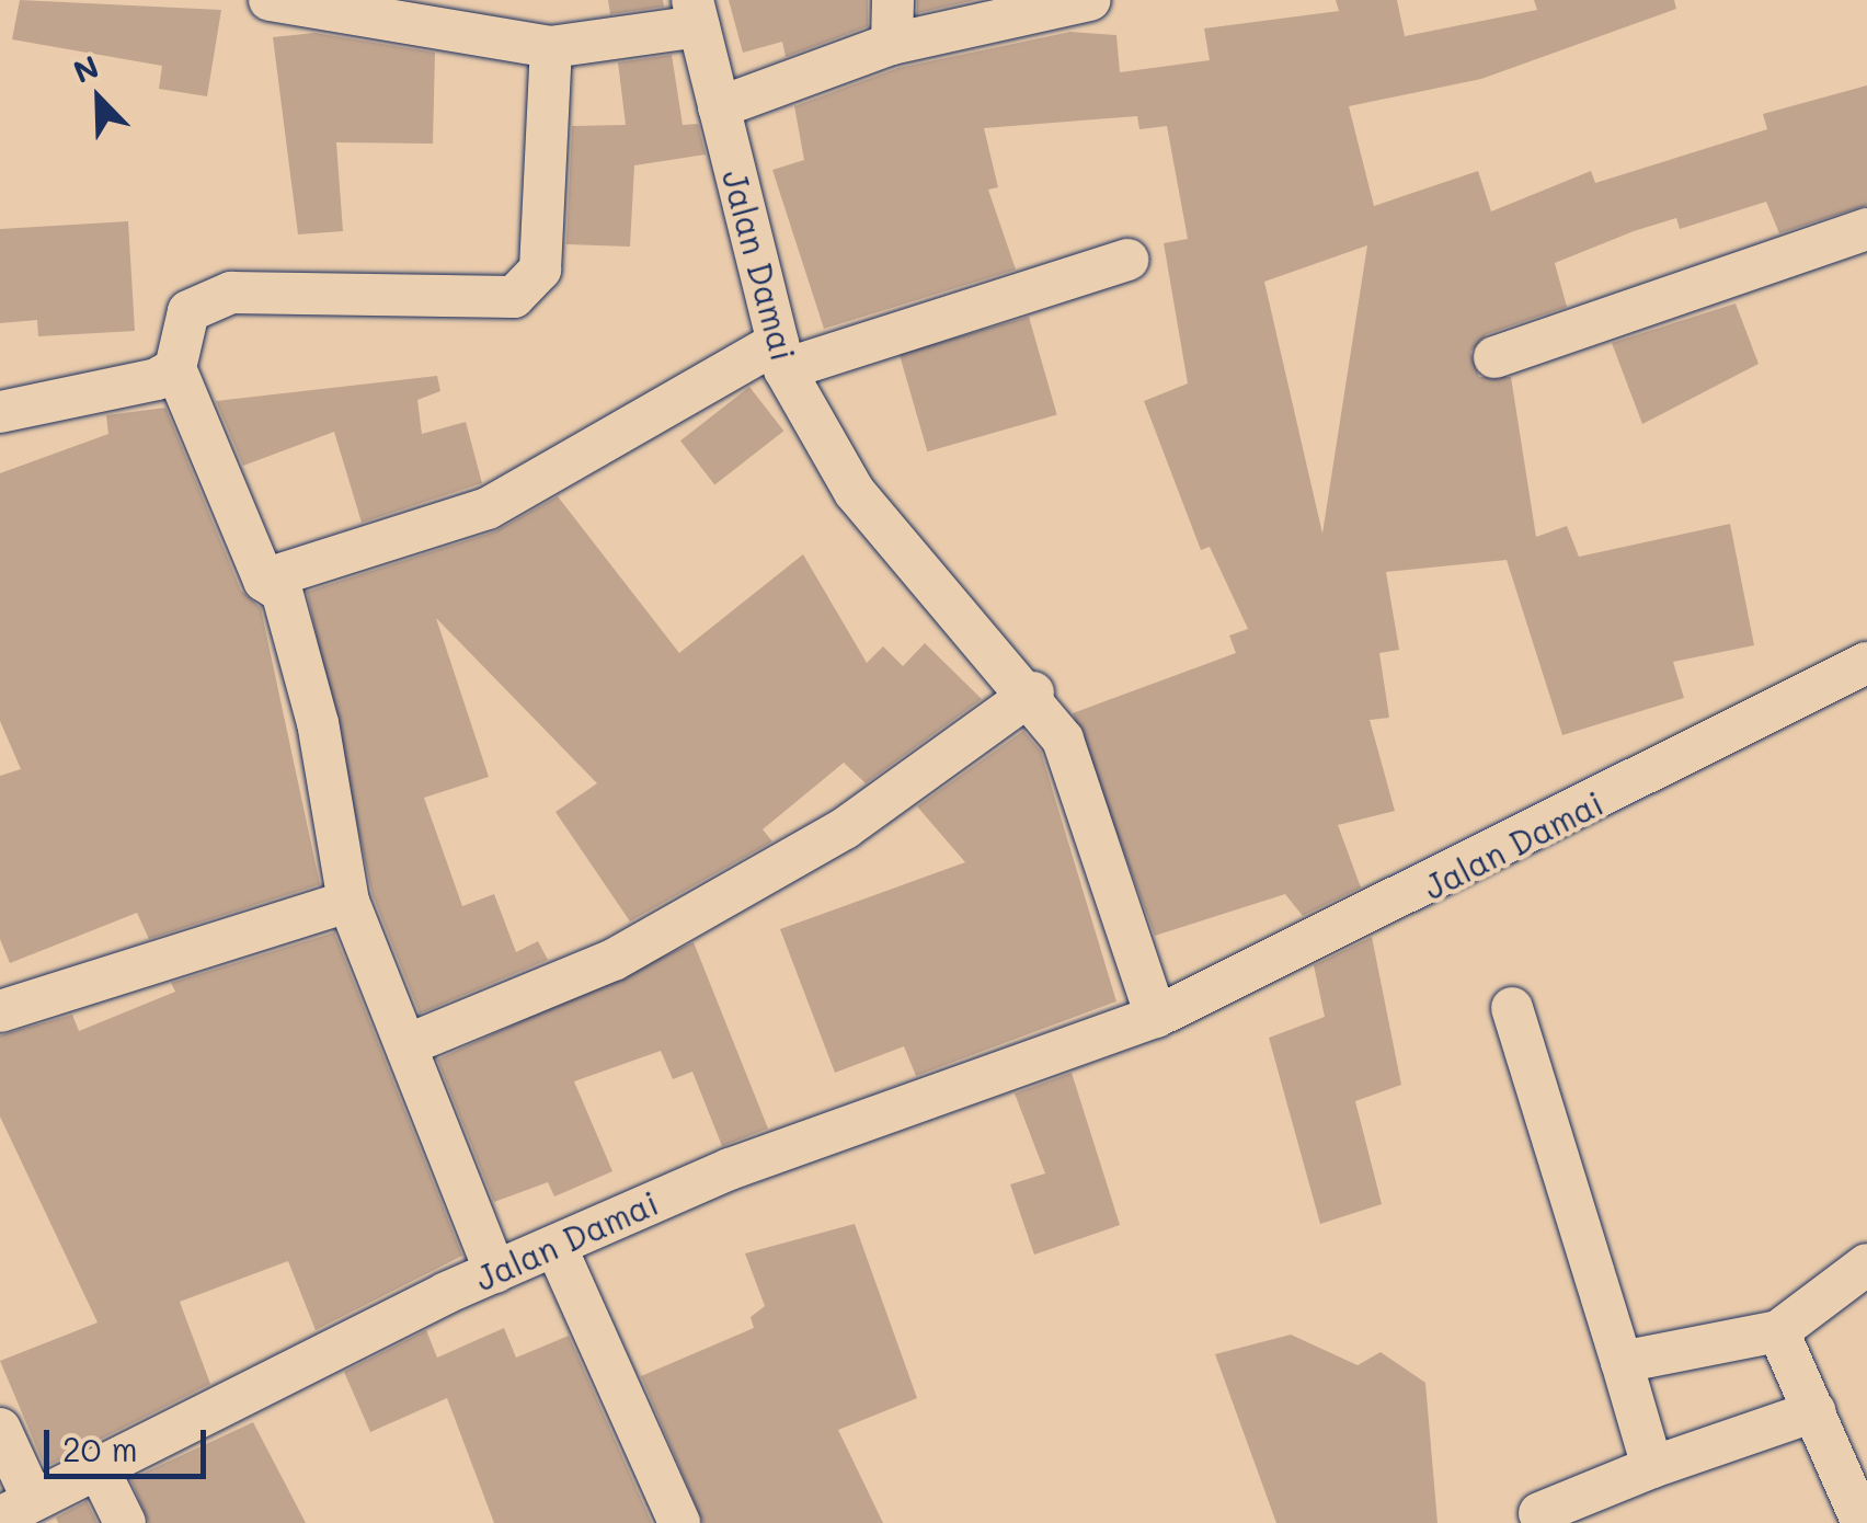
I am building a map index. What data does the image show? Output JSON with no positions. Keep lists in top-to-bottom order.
{
  "streets": {
    "street": ["Jalan Damai"]
  },
  "scale_bar": "20 m",
  "north": "top left"
}
